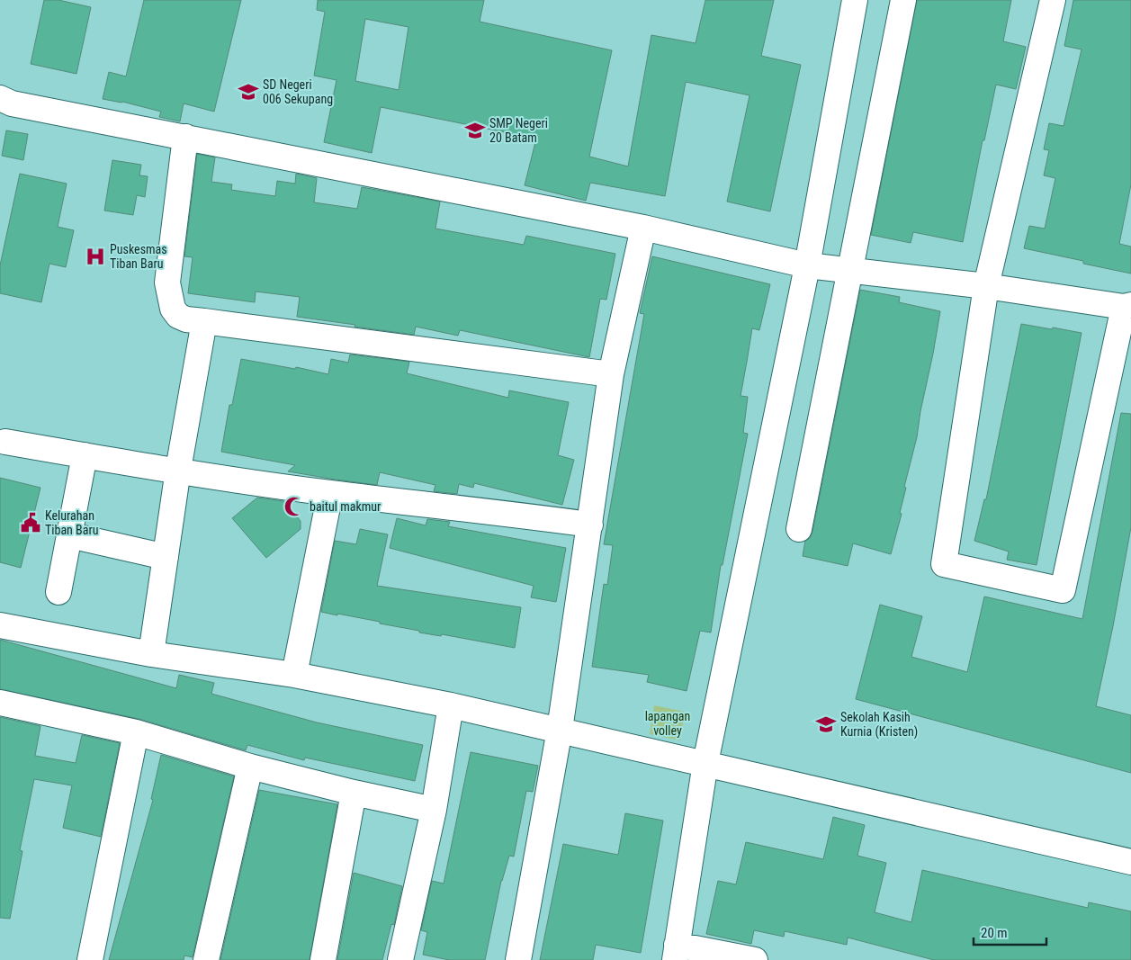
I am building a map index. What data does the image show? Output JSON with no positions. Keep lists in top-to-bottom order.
{
  "parks": ["lapangan volley"],
  "places": {
    "school or university": ["SD Negeri 006 Sekupang", "SMP Negeri 20 Batam", "Sekolah Kasih Kurnia (Kristen)"],
    "hospital": ["Puskesmas Tiban Baru"],
    "mosque": ["baitul makmur"],
    "public building": ["Kelurahan Tiban Baru"]
  },
  "scale_bar": "20 m"
}
